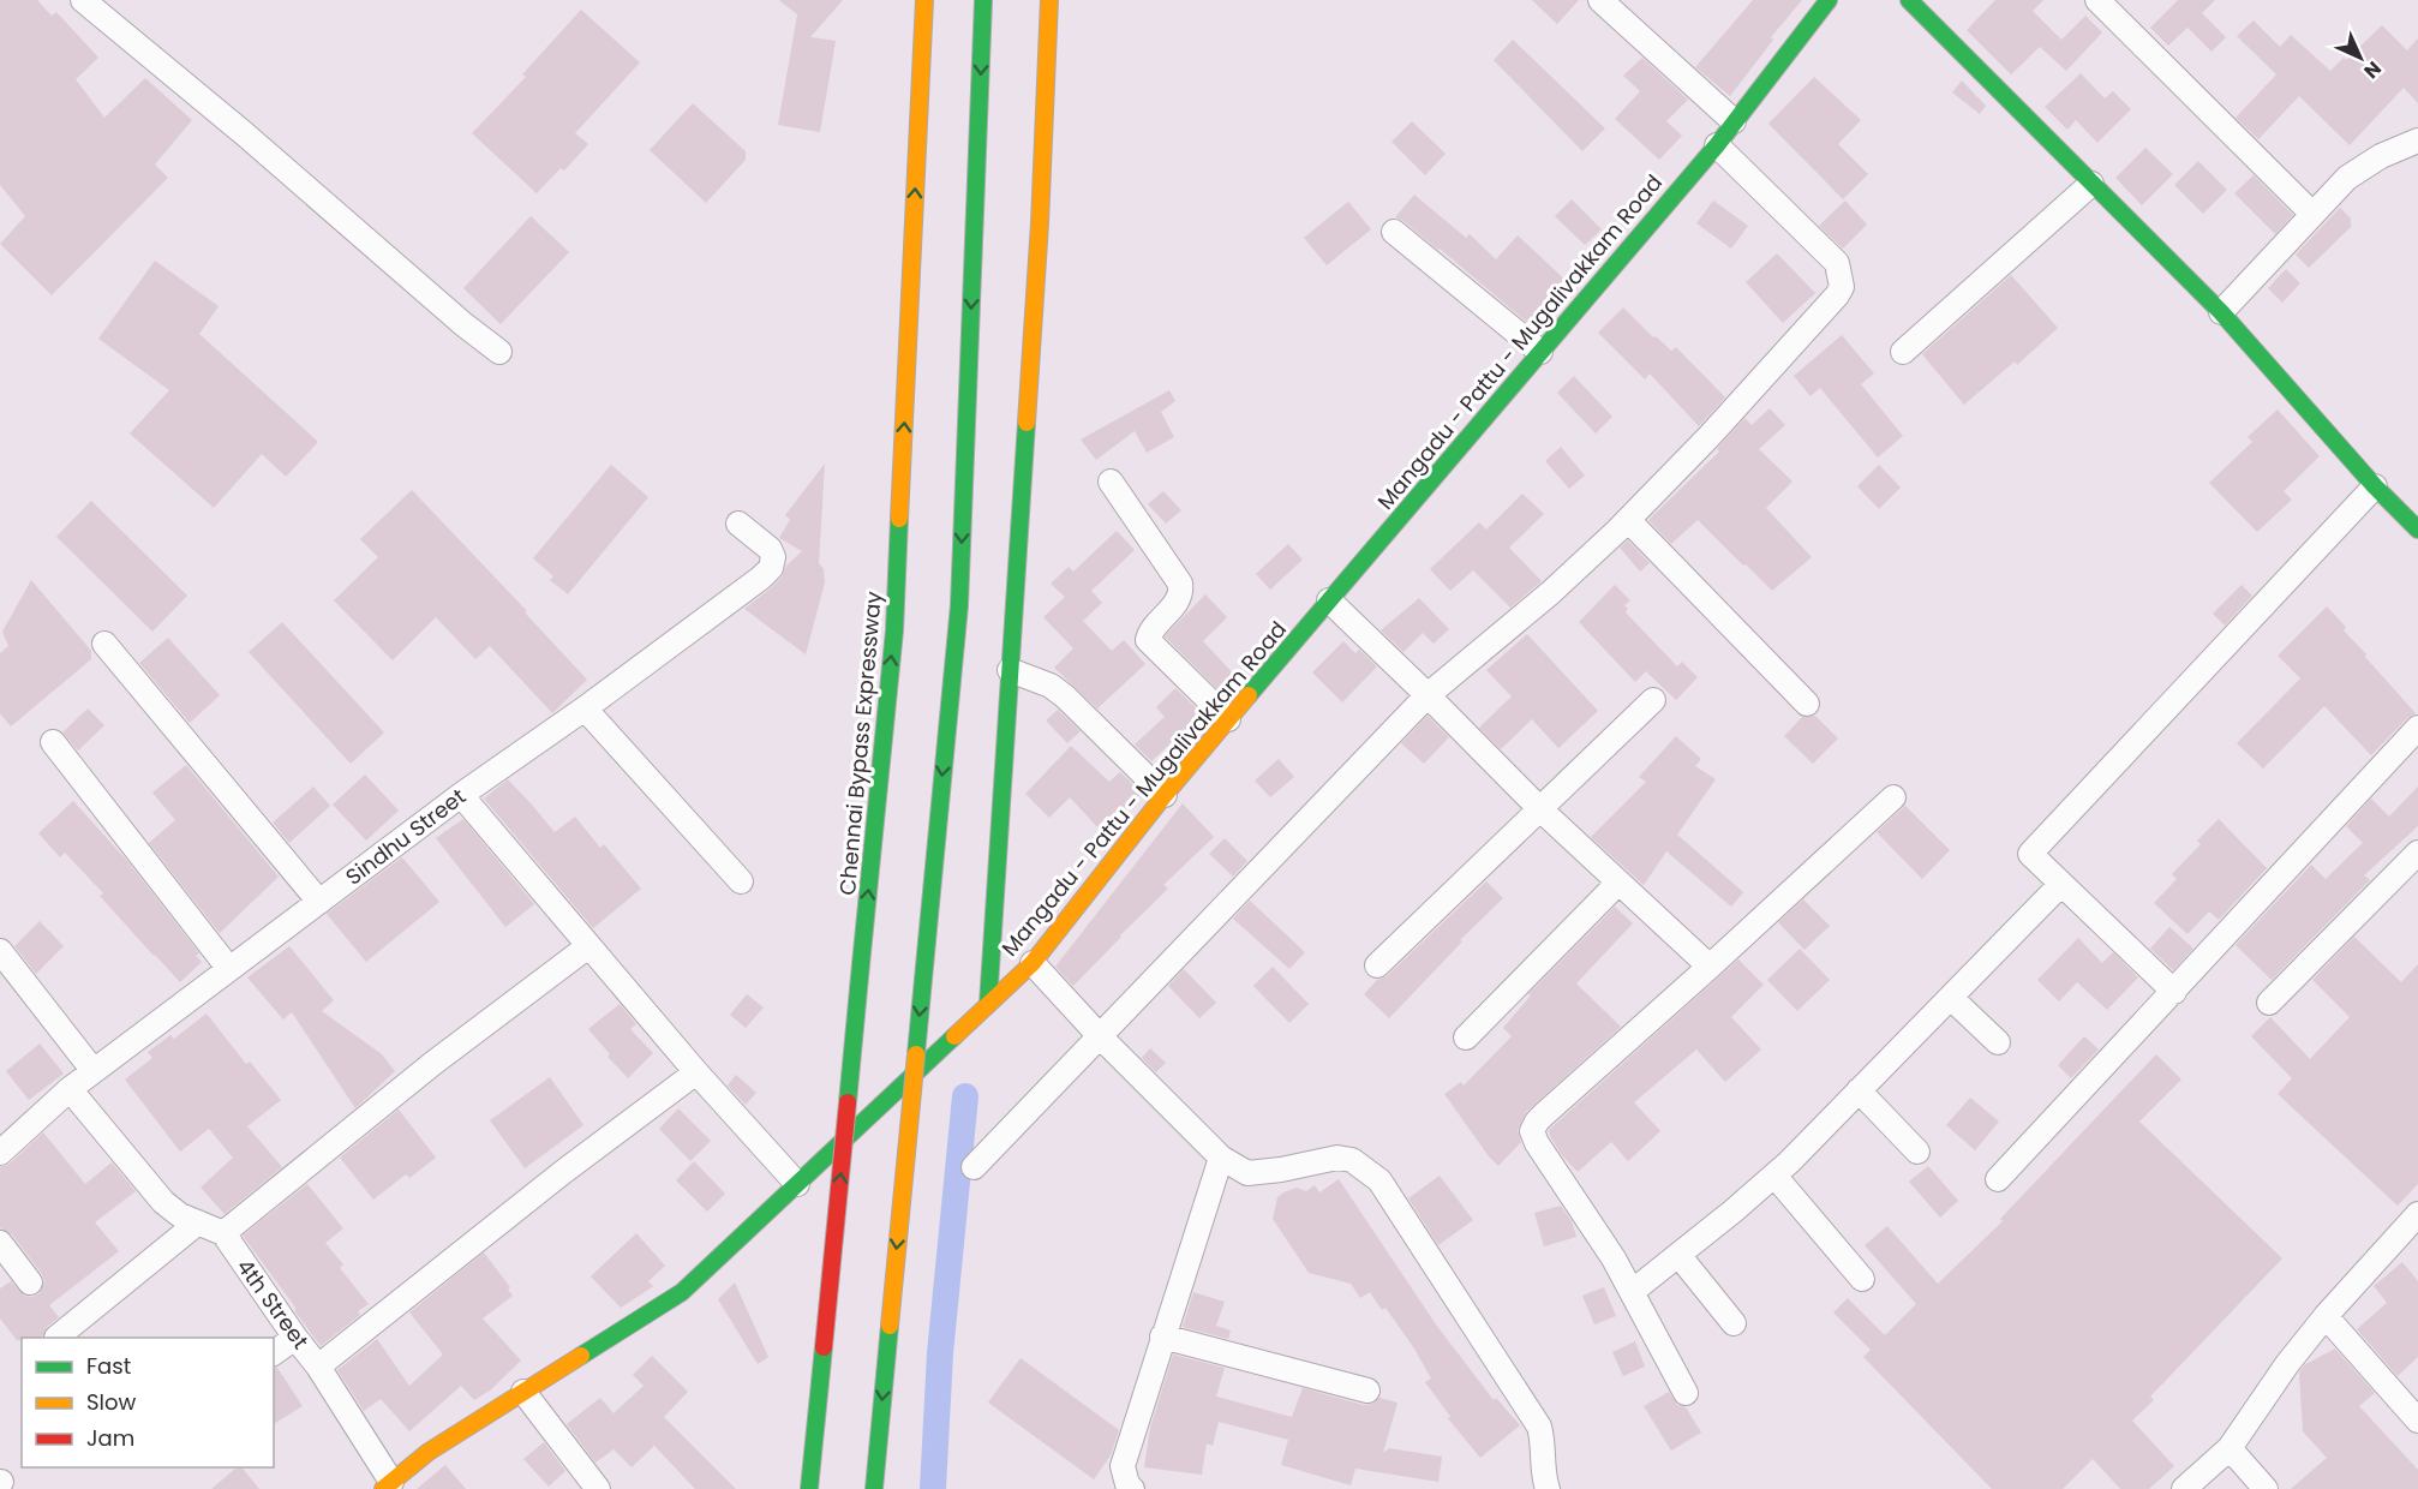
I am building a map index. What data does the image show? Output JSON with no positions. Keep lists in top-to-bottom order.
{
  "streets": {
    "main road": ["Mangadu - Pattu - Mugalivakkam Road", "Chennai Bypass Expressway"],
    "street": ["Sindhu Street", "4th Street"]
  },
  "crossings": [
    ["Mangadu - Pattu - Mugalivakkam Road", "4th Street"]
  ],
  "legend": ["Fast", "Slow", "Jam"],
  "north": "bottom right"
}
